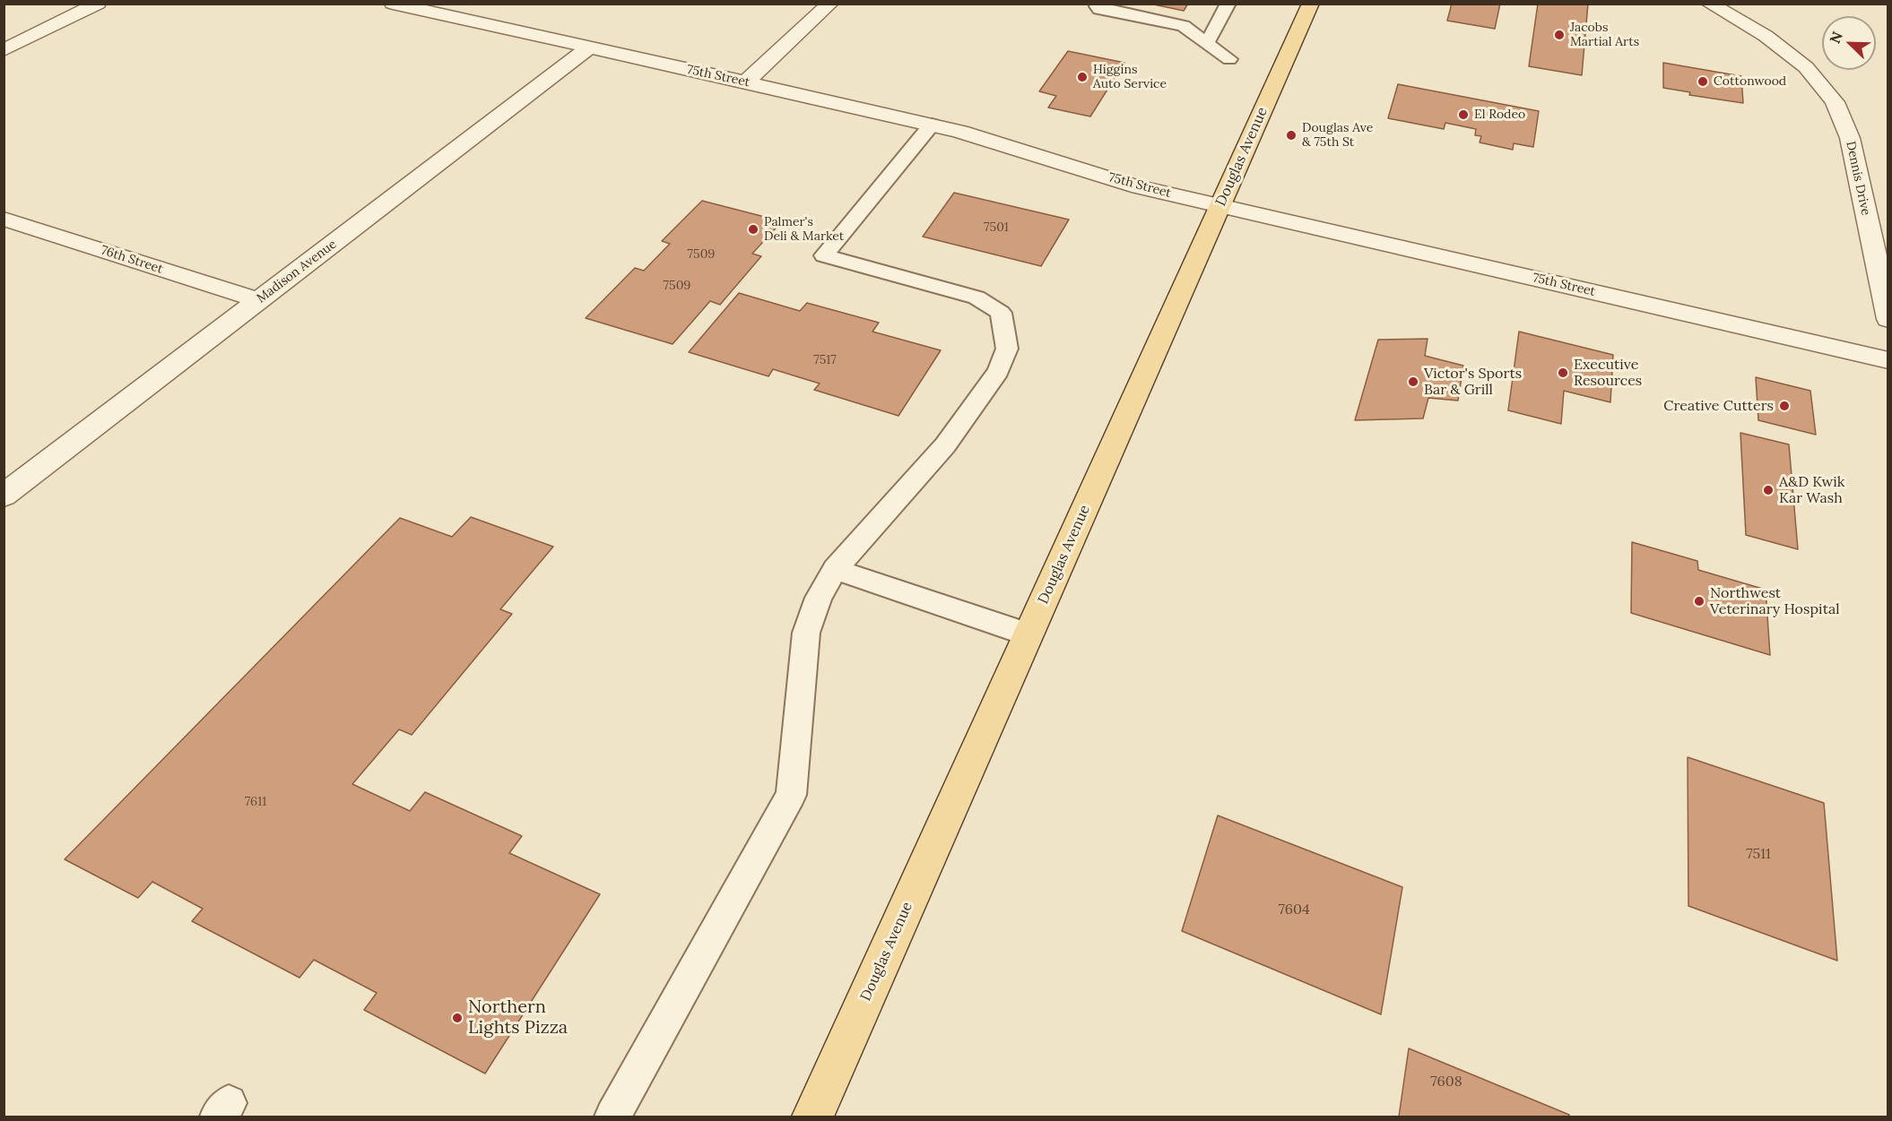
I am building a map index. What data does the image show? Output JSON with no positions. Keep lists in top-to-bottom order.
{
  "streets": {
    "main road": ["Douglas Avenue"],
    "street": [
      "75th Street",
      "Dennis Drive",
      "76th Street",
      "Madison Avenue"
    ]
  },
  "crossings": [
    ["75th Street", "Douglas Avenue"],
    ["75th Street", "Madison Avenue"],
    ["76th Street", "Madison Avenue"]
  ],
  "places": [
    "Jacobs Martial Arts",
    "Higgins Auto Service",
    "Cottonwood",
    "El Rodeo",
    "Douglas Ave & 75th St",
    "Palmer's Deli & Market",
    "Executive Resources",
    "Victor's Sports Bar & Grill",
    "Creative Cutters",
    "A&D Kwik Kar Wash",
    "Northwest Veterinary Hospital",
    "Northern Lights Pizza"
  ],
  "house_numbers": [
    "7501",
    "7509",
    "7509",
    "7517",
    "7611",
    "7511",
    "7604",
    "7608"
  ],
  "north": "top left"
}
